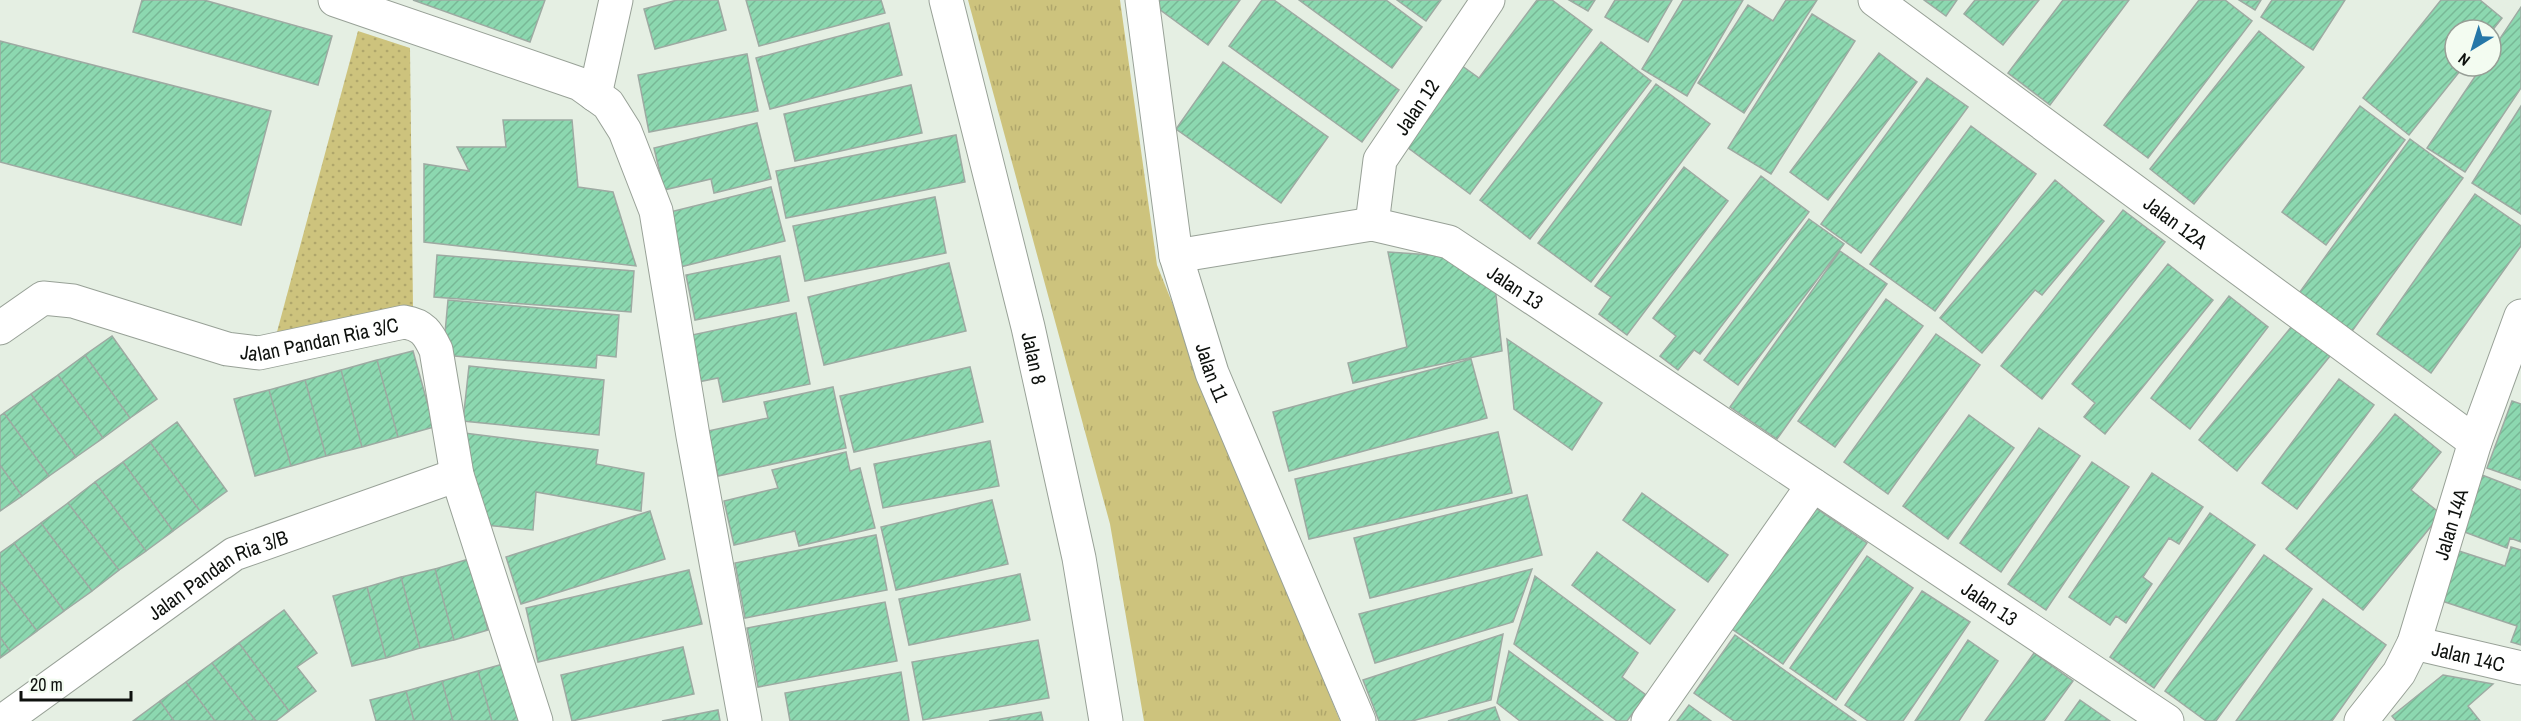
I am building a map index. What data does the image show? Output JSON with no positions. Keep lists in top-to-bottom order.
{
  "streets": {
    "street": [
      "Jalan 12",
      "Jalan 12A",
      "Jalan 13",
      "Jalan Pandan Ria 3/C",
      "Jalan 8",
      "Jalan 11",
      "Jalan 14A",
      "Jalan Pandan Ria 3/B",
      "Jalan 14C"
    ]
  },
  "crossings": [
    ["Jalan 12", "Jalan 13"],
    ["Jalan 12A", "Jalan 14A"],
    ["Jalan 13", "Jalan 11"],
    ["Jalan Pandan Ria 3/C", "Jalan Pandan Ria 3/B"],
    ["Jalan 14A", "Jalan 14C"]
  ],
  "scale_bar": "20 m",
  "north": "bottom left"
}
